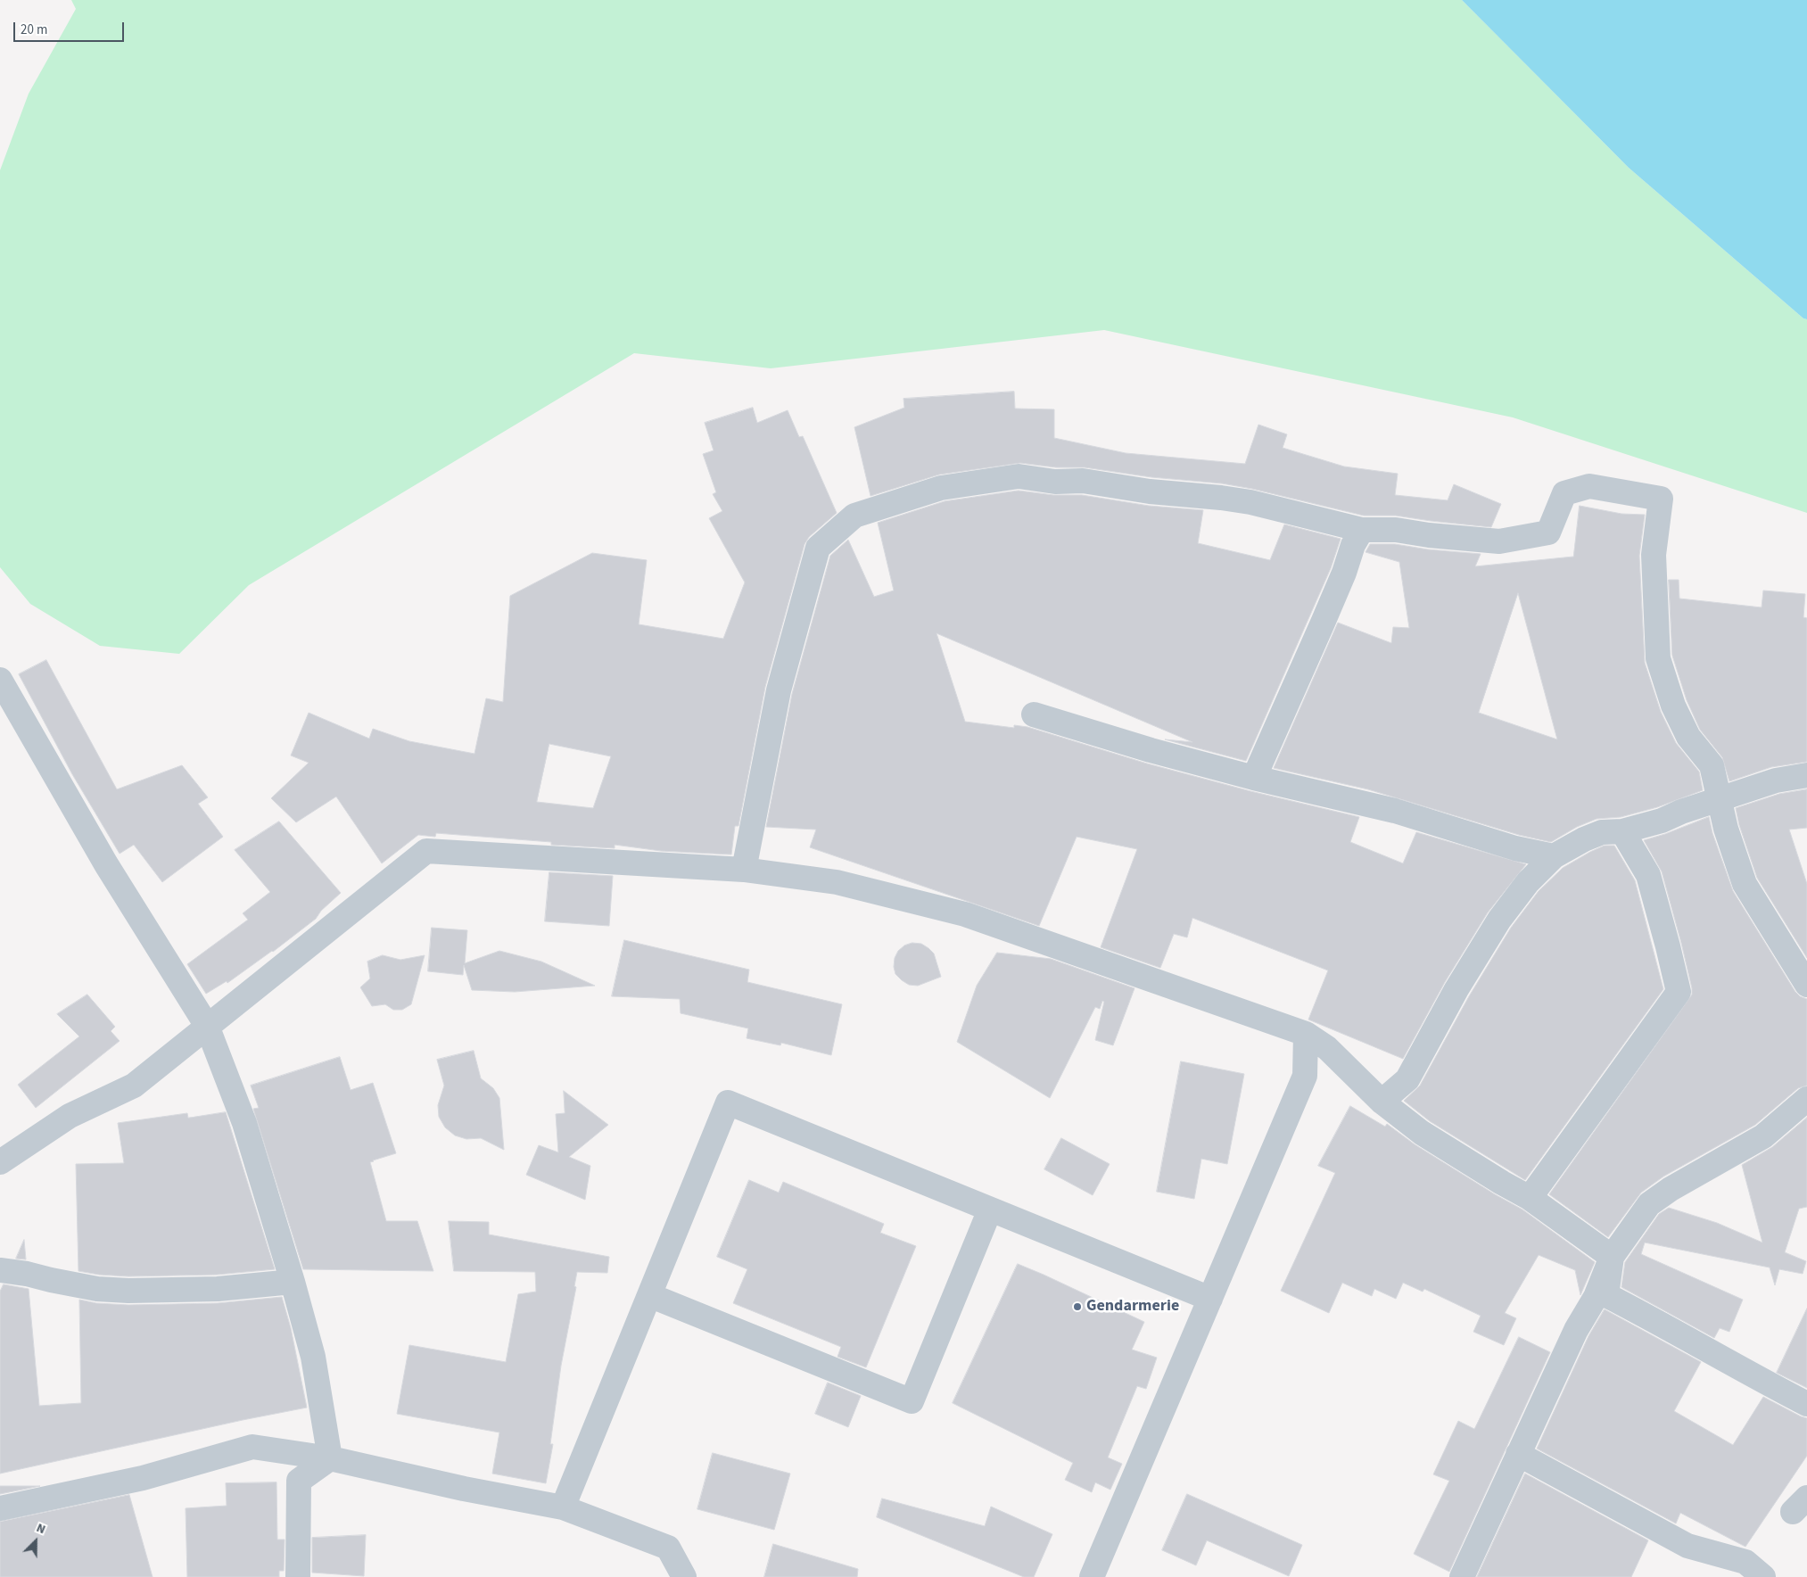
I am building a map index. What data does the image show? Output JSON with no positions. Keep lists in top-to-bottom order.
{
  "places": ["Gendarmerie"],
  "scale_bar": "20 m",
  "north": "top right"
}
